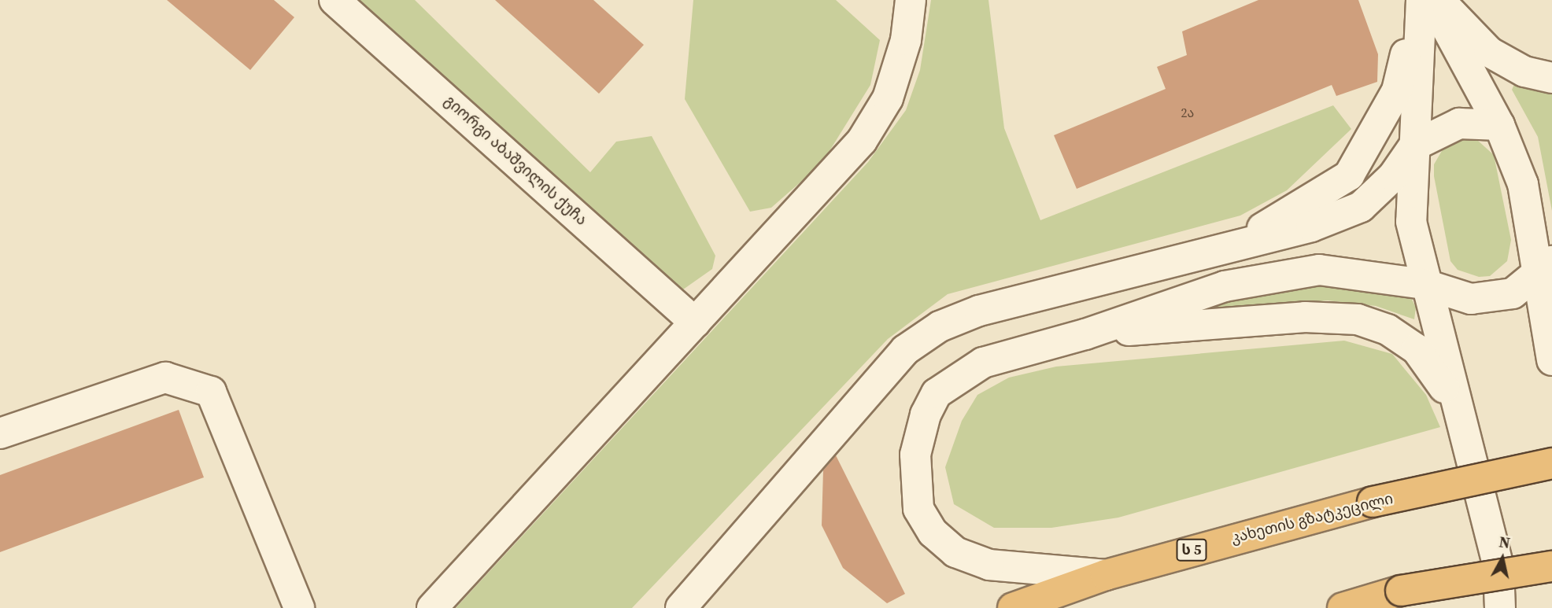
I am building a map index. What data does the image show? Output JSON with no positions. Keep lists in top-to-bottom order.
{
  "streets": {
    "highway": ["კახეთის გზატკეცილი", "ს 5"],
    "main road": ["გიორგი აბაშვილის ქუჩა"]
  },
  "house_numbers": ["2ა"],
  "north": "top"
}
